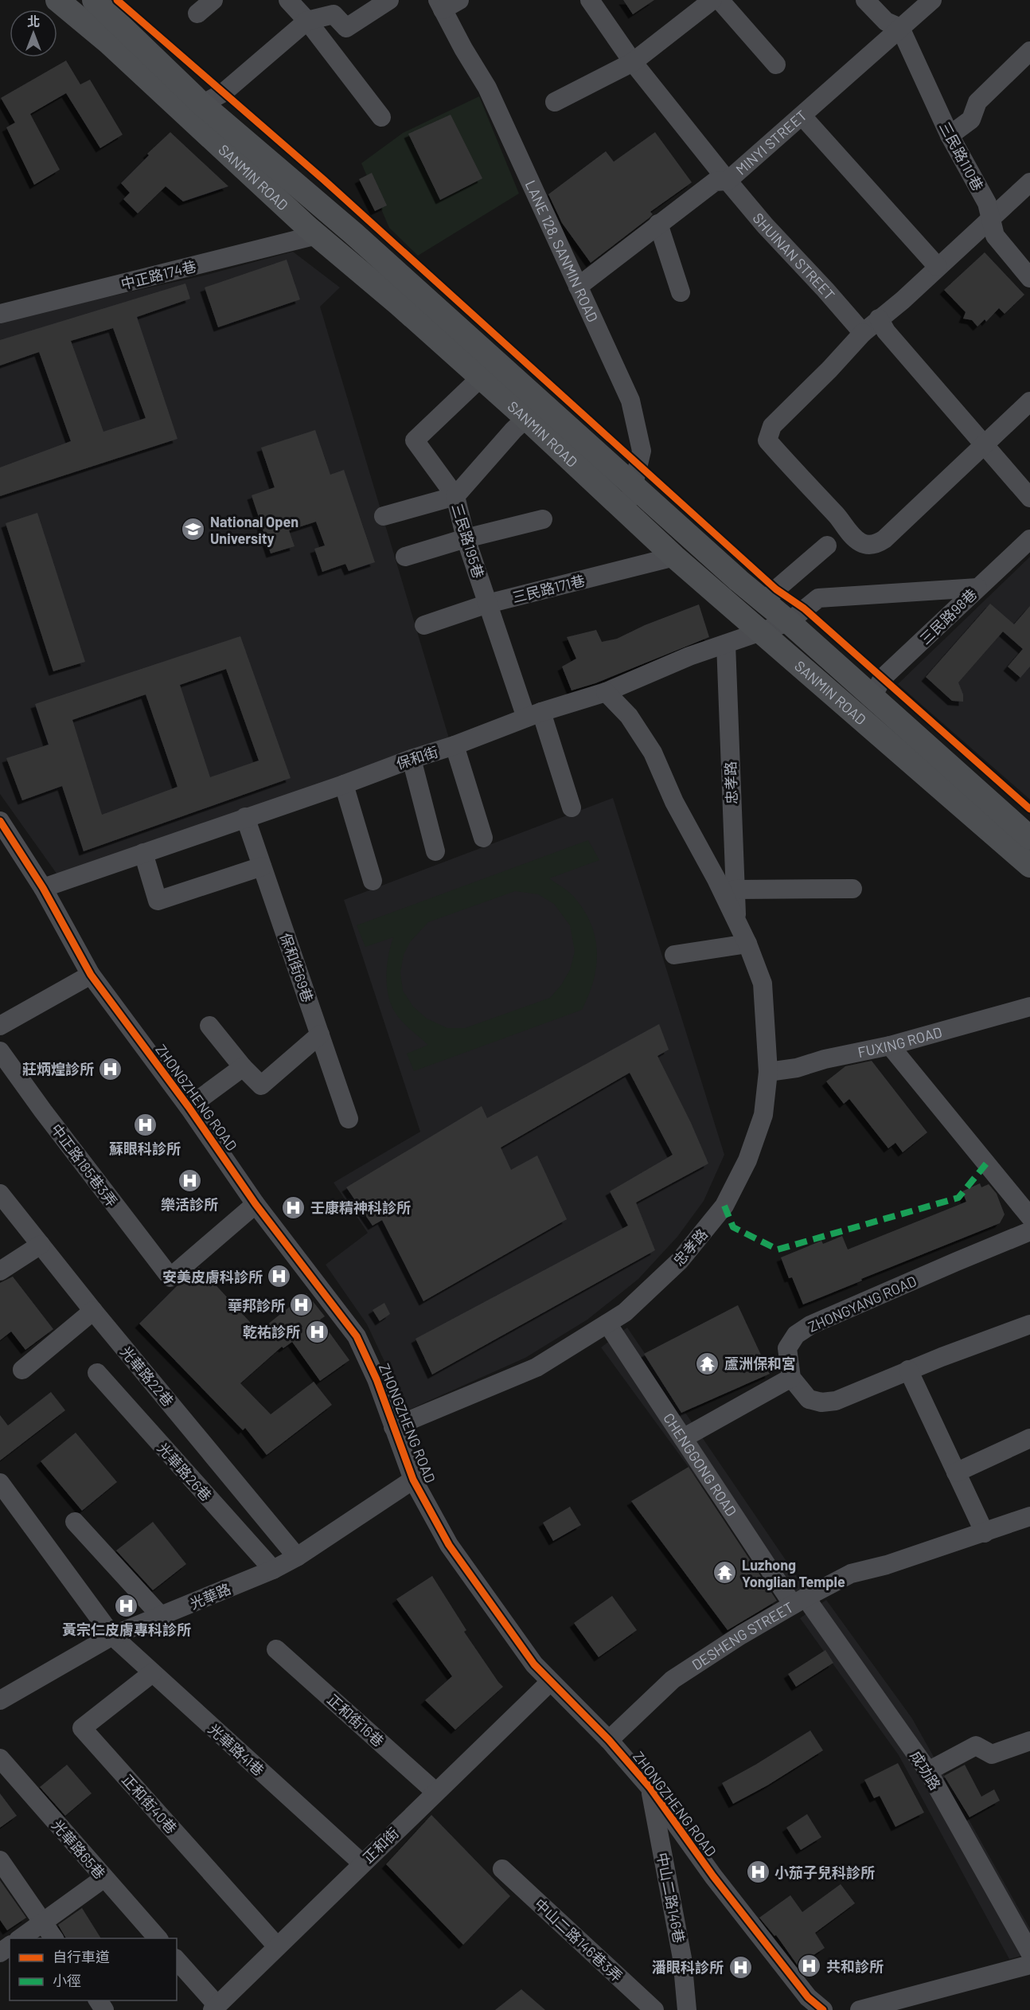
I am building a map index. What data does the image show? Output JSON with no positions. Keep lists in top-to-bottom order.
{
  "streets": {
    "main road": ["SANMIN ROAD"],
    "street": [
      "MINYI STREET",
      "三民路110巷",
      "LANE 128, SANMIN ROAD",
      "SHUINAN STREET",
      "中正路174巷",
      "三民路195巷",
      "三民路171巷",
      "三民路98巷",
      "保和街",
      "忠孝路",
      "保和街69巷",
      "FUXING ROAD",
      "ZHONGZHENG ROAD",
      "中正路185巷3弄",
      "ZHONGYANG ROAD",
      "光華路22巷",
      "CHENGGONG ROAD",
      "光華路26巷",
      "光華路",
      "DESHENG STREET",
      "正和街16巷",
      "光華路41巷",
      "成功路",
      "正和街40巷",
      "正和街",
      "光華路65巷",
      "中山二路146巷",
      "中山二路146巷3弄"
    ]
  },
  "crossings": [
    ["MINYI STREET", "三民路110巷"],
    ["MINYI STREET", "LANE 128, SANMIN ROAD"],
    ["MINYI STREET", "SHUINAN STREET"],
    ["SANMIN ROAD", "LANE 128, SANMIN ROAD"],
    ["SANMIN ROAD", "中正路174巷"],
    ["SANMIN ROAD", "三民路195巷"],
    ["SANMIN ROAD", "三民路171巷"],
    ["SANMIN ROAD", "三民路98巷"],
    ["SANMIN ROAD", "保和街"],
    ["三民路195巷", "三民路171巷"],
    ["三民路195巷", "保和街"],
    ["保和街", "忠孝路"],
    ["保和街", "保和街69巷"],
    ["保和街", "ZHONGZHENG ROAD"],
    ["忠孝路", "FUXING ROAD"],
    ["忠孝路", "ZHONGZHENG ROAD"],
    ["忠孝路", "CHENGGONG ROAD"],
    ["ZHONGZHENG ROAD", "中正路185巷3弄"],
    ["ZHONGZHENG ROAD", "光華路"],
    ["ZHONGZHENG ROAD", "DESHENG STREET"],
    ["ZHONGZHENG ROAD", "正和街"],
    ["ZHONGZHENG ROAD", "中山二路146巷"],
    ["光華路22巷", "光華路"],
    ["CHENGGONG ROAD", "DESHENG STREET"],
    ["CHENGGONG ROAD", "成功路"],
    ["光華路26巷", "光華路"],
    ["光華路", "光華路41巷"],
    ["DESHENG STREET", "成功路"],
    ["正和街16巷", "正和街"],
    ["光華路41巷", "正和街40巷"],
    ["光華路41巷", "正和街"],
    ["正和街40巷", "正和街"]
  ],
  "places": {
    "school or university": ["National Open University"],
    "hospital": [
      "莊炳煌診所",
      "蘇眼科診所",
      "樂活診所",
      "壬康精神科診所",
      "安美皮膚科診所",
      "華邦診所",
      "乾祐診所",
      "黃宗仁皮膚專科診所",
      "小茄子兒科診所",
      "共和診所",
      "潘眼科診所"
    ],
    "temple": ["蘆洲保和宮", "Luzhong Yonglian Temple"]
  },
  "legend": ["自行車道", "小徑"],
  "north": "top"
}
